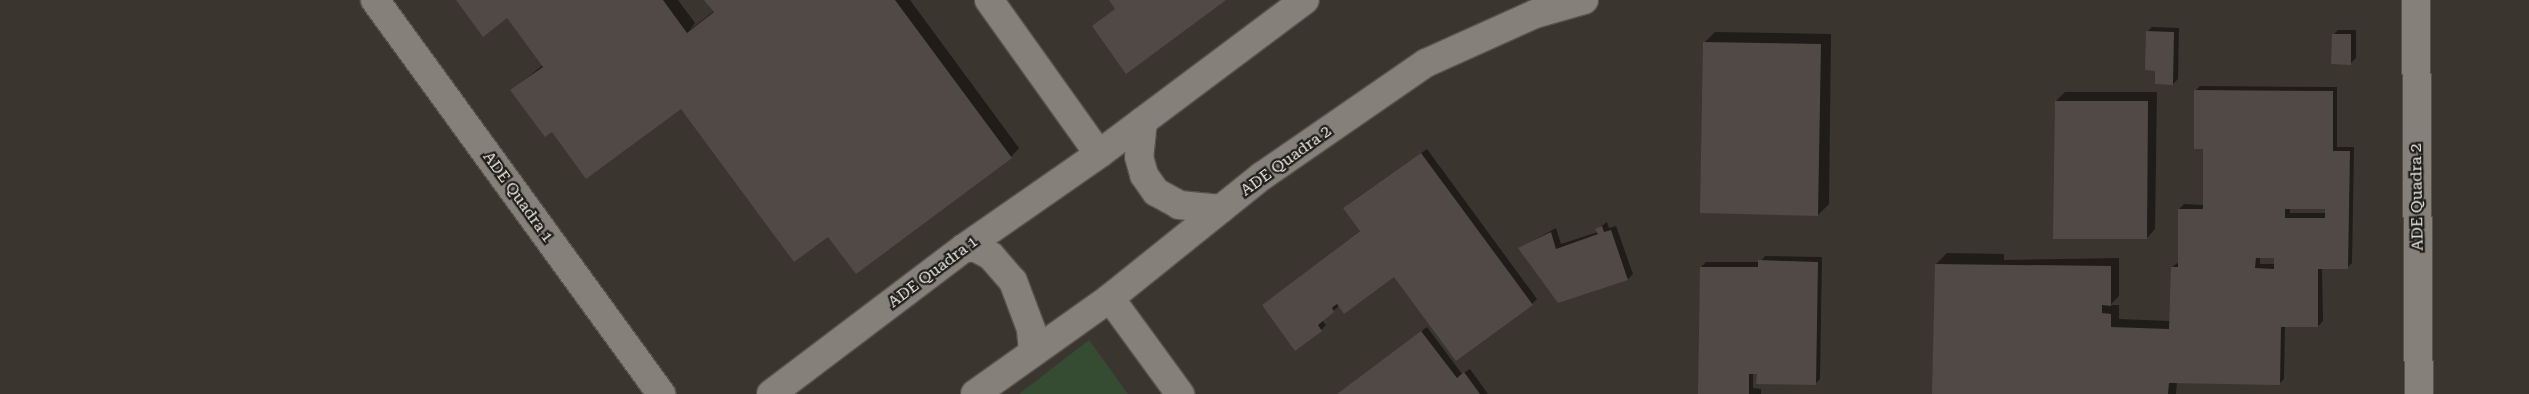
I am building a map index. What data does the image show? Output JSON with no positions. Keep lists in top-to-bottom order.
{
  "streets": {
    "street": ["ADE Quadra 2", "ADE Quadra 1"]
  }
}
